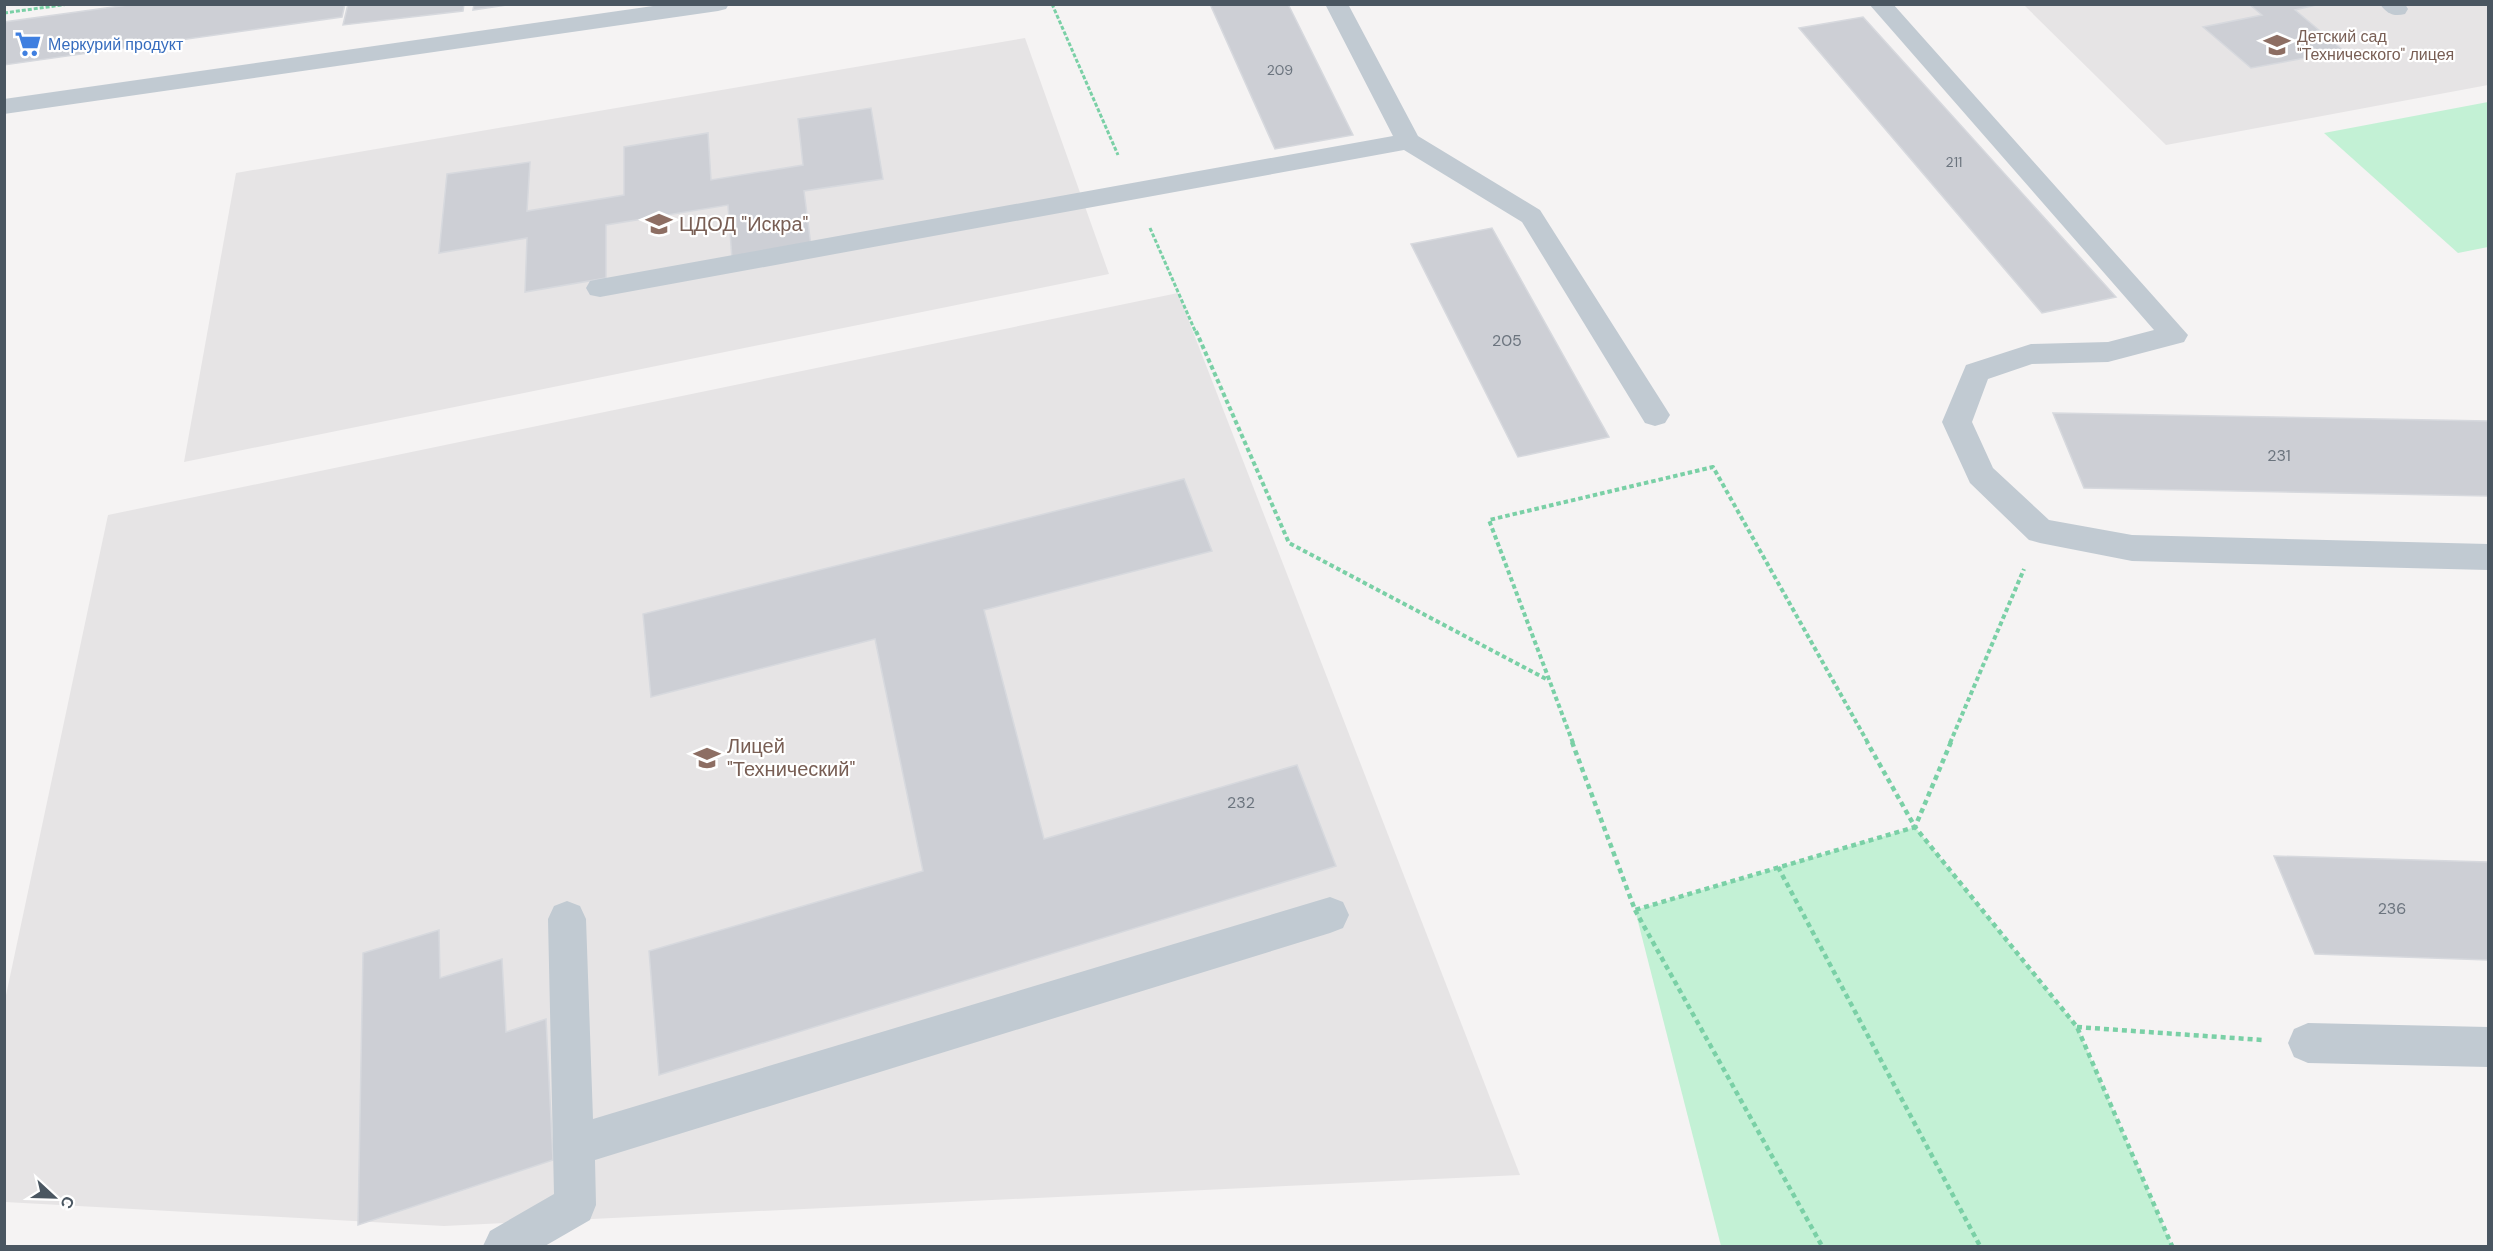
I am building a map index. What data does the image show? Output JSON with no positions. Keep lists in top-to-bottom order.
{
  "places": {
    "supermarket": ["Меркурий продукт"],
    "school or university": ["Детский сад \"Технического\" лицея", "ЦДОД \"Искра\"", "Лицей \"Технический\""]
  },
  "house_numbers": [
    "209",
    "211",
    "205",
    "231",
    "232",
    "236"
  ],
  "north": "right"
}
